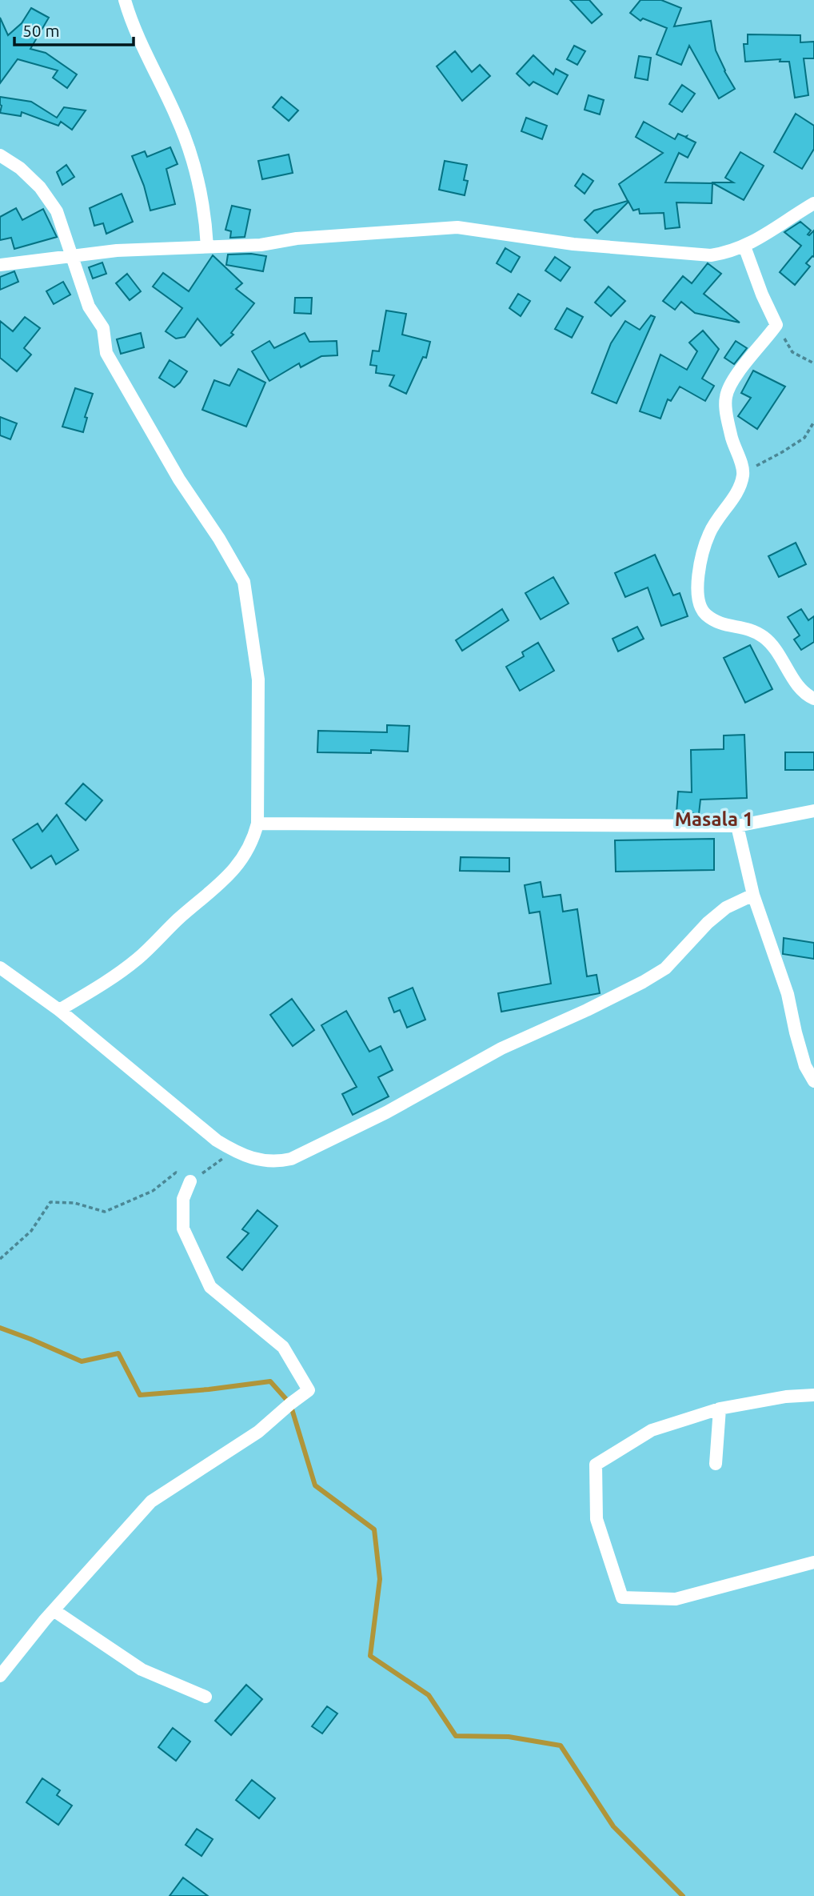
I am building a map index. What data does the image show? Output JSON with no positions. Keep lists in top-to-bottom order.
{
  "districts": ["Masala 1"],
  "scale_bar": "50 m"
}
